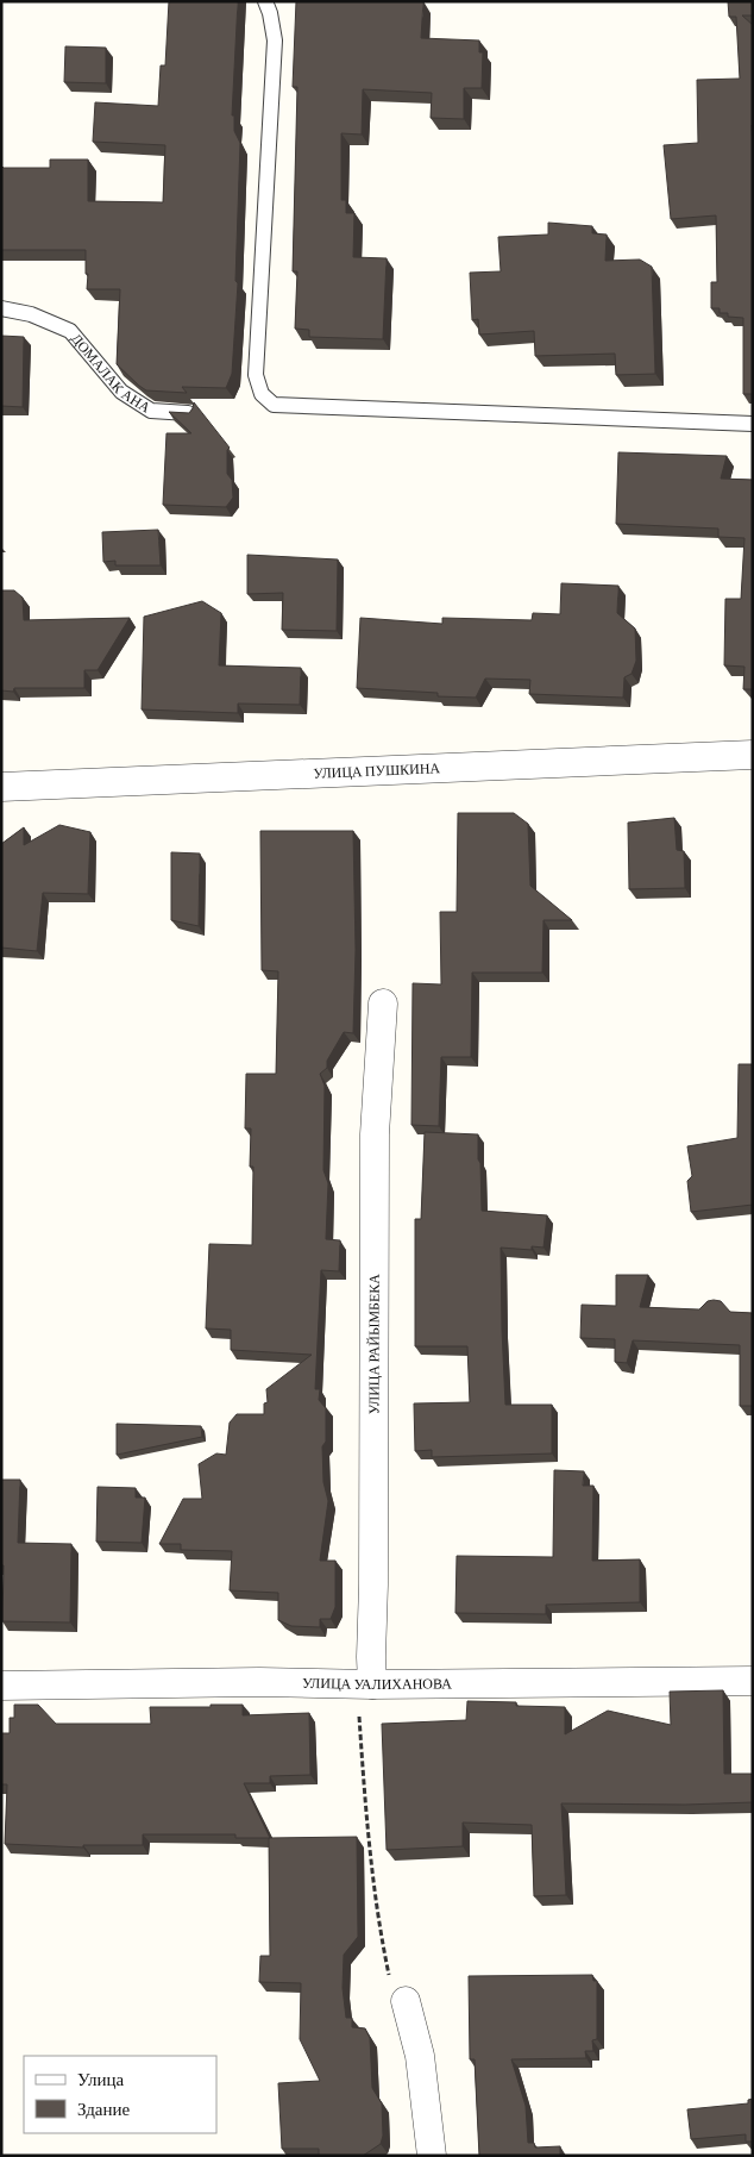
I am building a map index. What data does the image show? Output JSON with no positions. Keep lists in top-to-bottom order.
{
  "streets": {
    "street": ["УЛИЦА ПУШКИНА", "УЛИЦА РАЙЫМБЕКА", "УЛИЦА УАЛИХАНОВА"],
    "lane": ["ДОМАЛАК АНА"]
  },
  "crossings": [
    ["УЛИЦА РАЙЫМБЕКА", "УЛИЦА УАЛИХАНОВА"]
  ],
  "legend": ["Улица", "Здание"]
}
